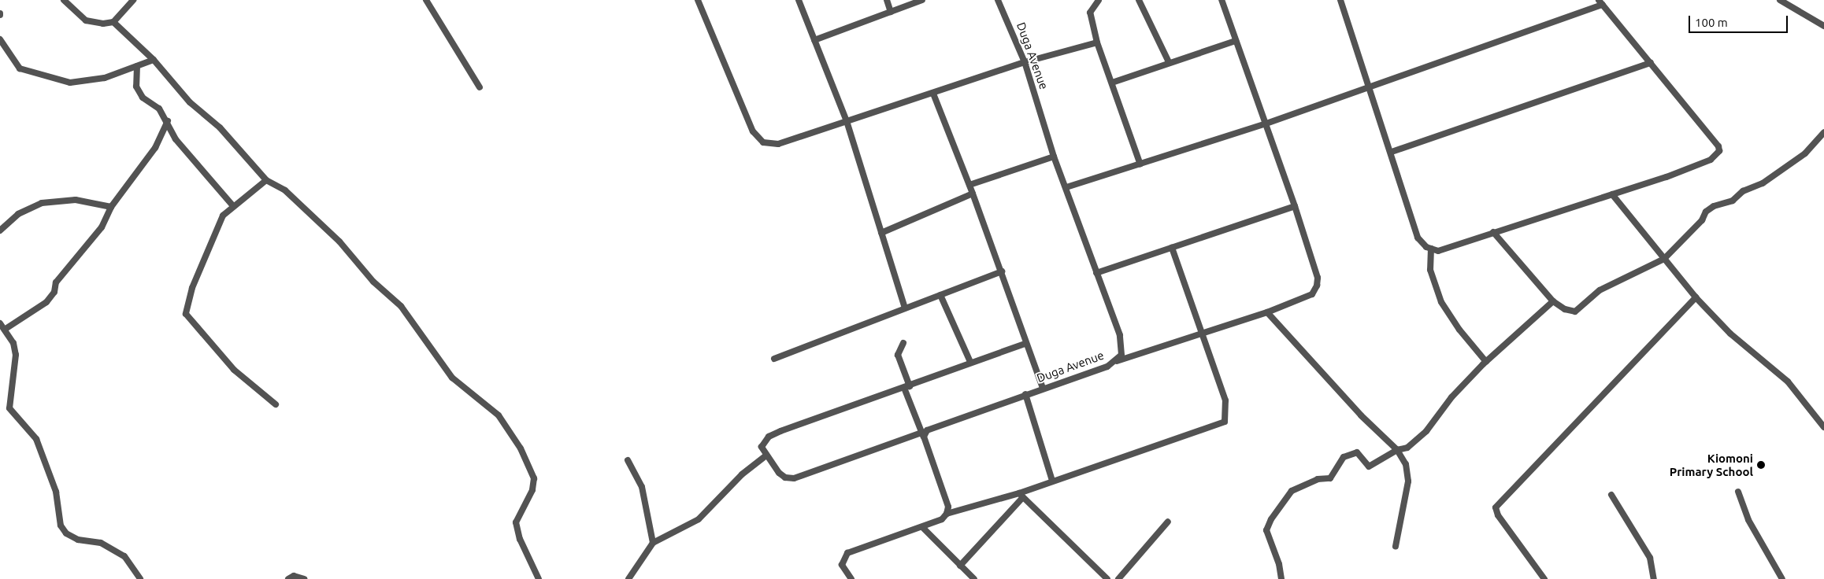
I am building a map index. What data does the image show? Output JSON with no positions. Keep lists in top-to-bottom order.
{
  "streets": {
    "street": ["Duga Avenue"]
  },
  "places": ["Kiomoni Primary School"],
  "scale_bar": "100 m"
}
